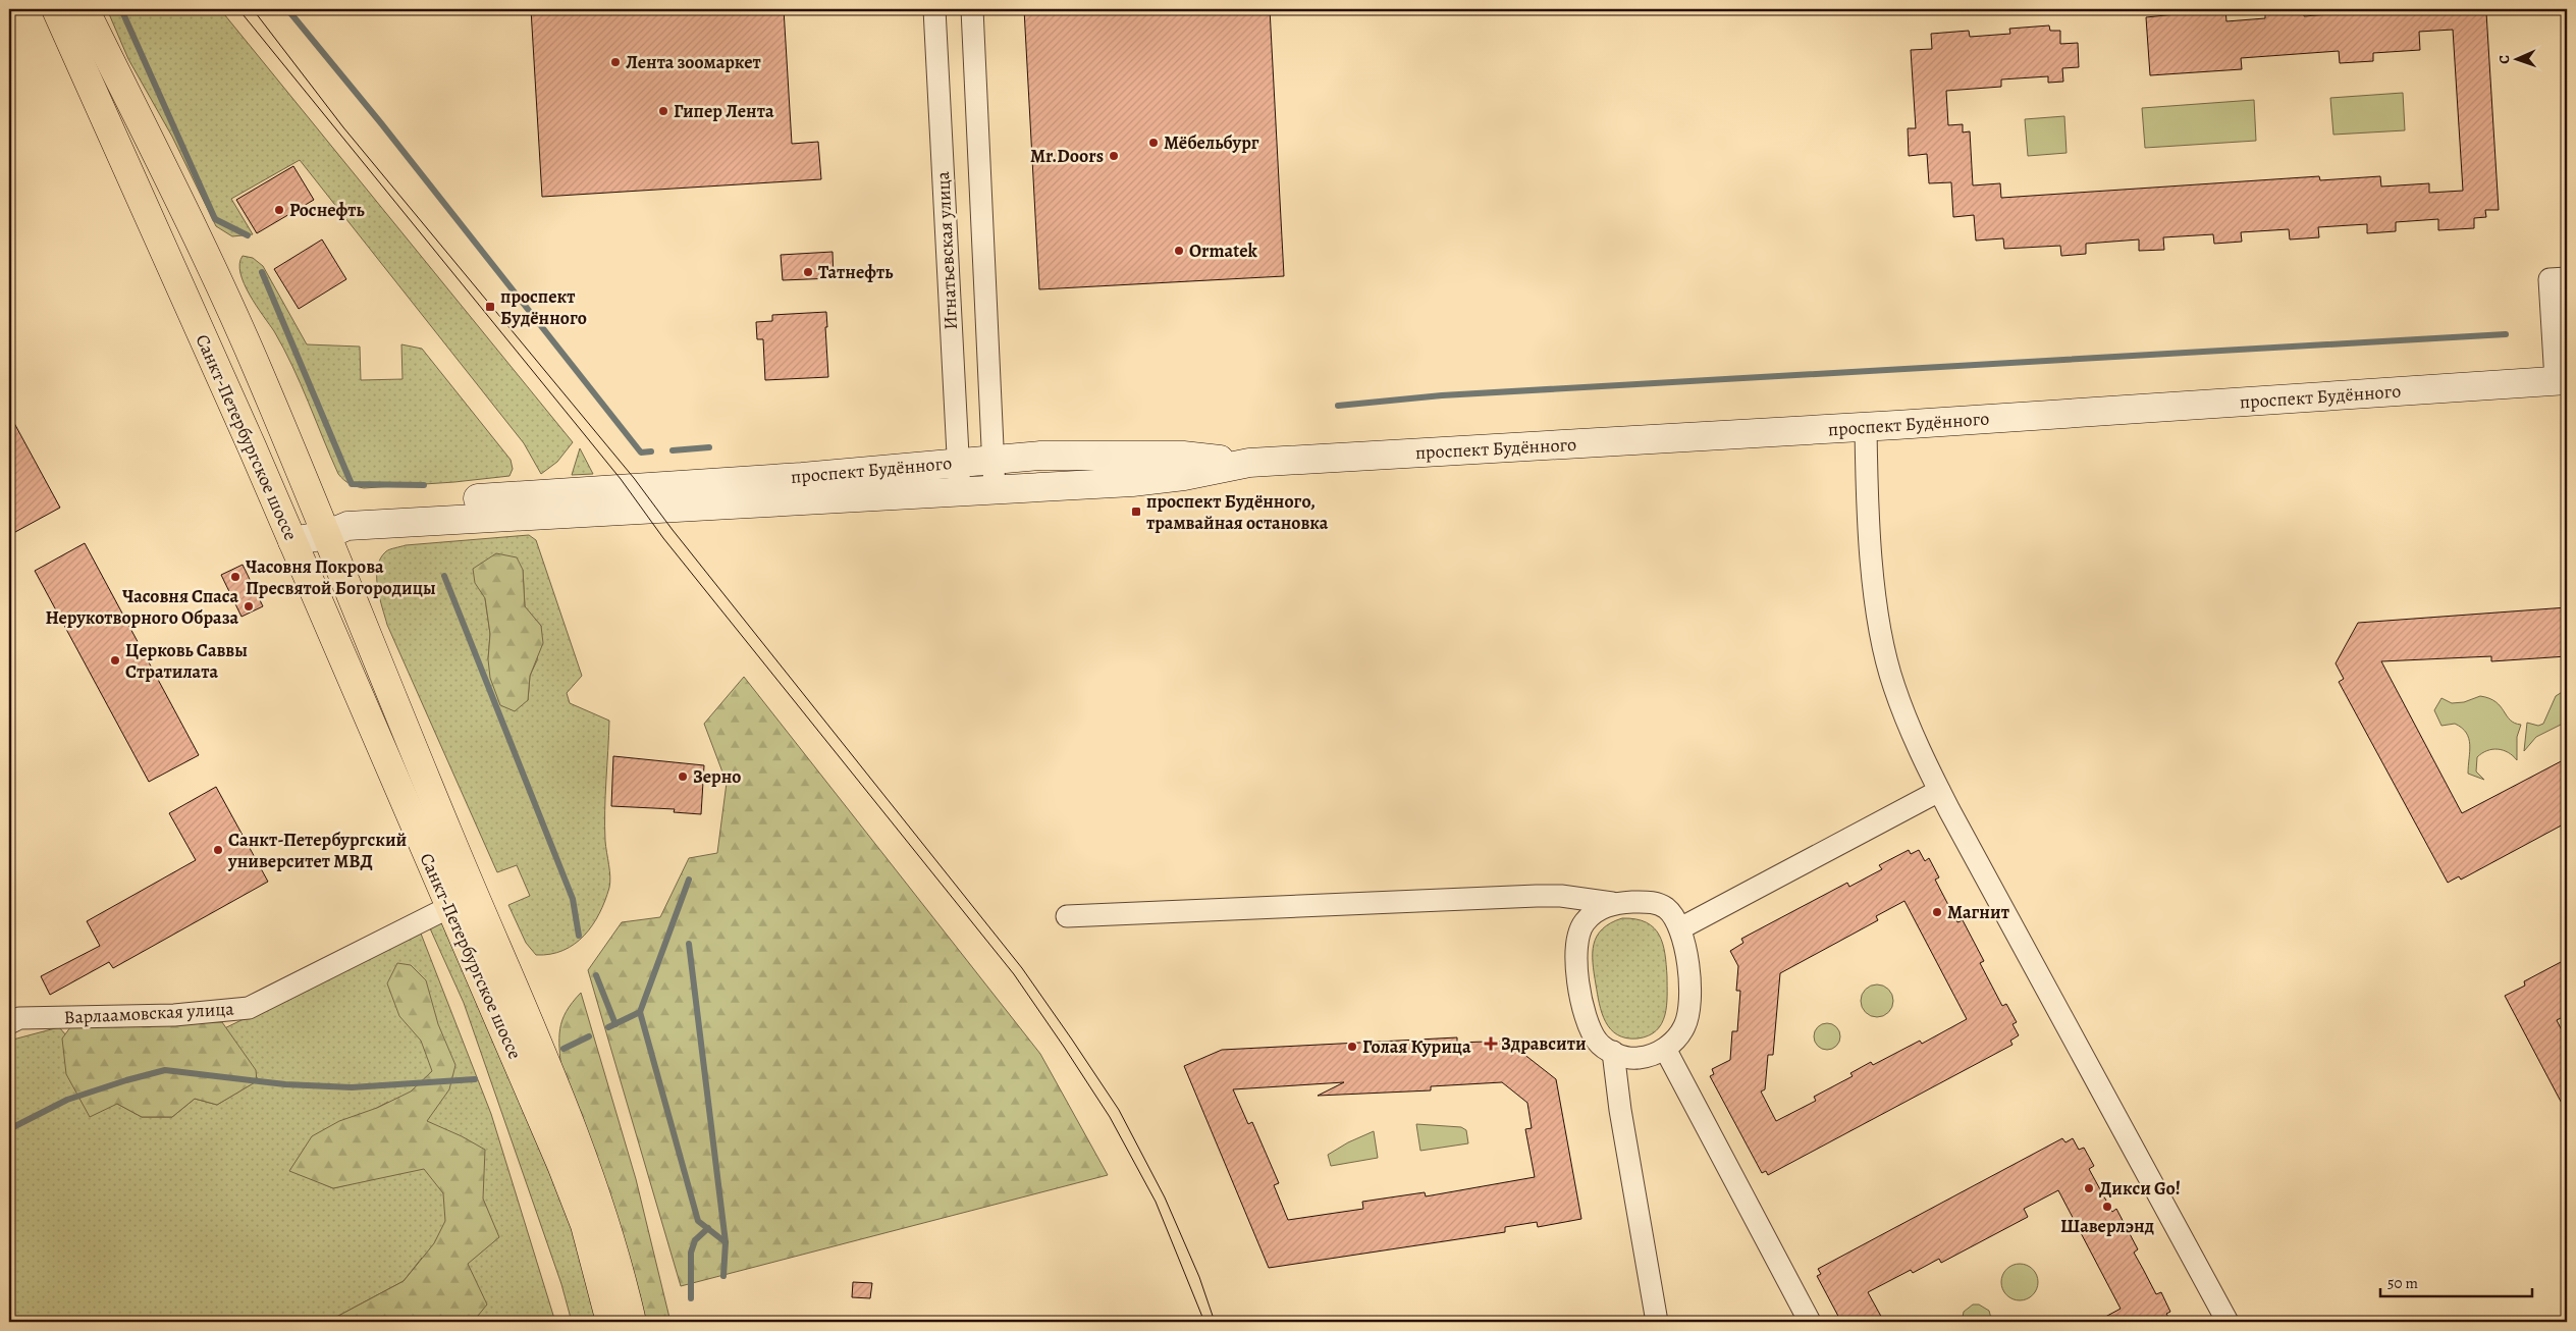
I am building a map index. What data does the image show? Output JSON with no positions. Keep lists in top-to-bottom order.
{
  "streets": {
    "main road": ["проспект Будённого", "Санкт-Петербургское шоссе"],
    "street": ["Игнатьевская улица", "Варлаамовская улица"]
  },
  "crossings": [
    ["Игнатьевская улица", "проспект Будённого"],
    ["проспект Будённого", "Санкт-Петербургское шоссе"],
    ["Санкт-Петербургское шоссе", "Варлаамовская улица"]
  ],
  "places": {
    "other": [
      "Лента зоомаркет",
      "Гипер Лента",
      "Мёбельбург",
      "Mr.Doors",
      "Роснефть",
      "Ormatek",
      "Татнефть",
      "Часовня Покрова Пресвятой Богородицы",
      "Часовня Спаса Нерукотворного Образа",
      "Церковь Саввы Стратилата",
      "Зерно",
      "Санкт-Петербургский университет МВД",
      "Магнит",
      "Голая Курица",
      "Дикси Go!",
      "Шаверлэнд"
    ],
    "transit": ["проспект Будённого", "проспект Будённого, трамвайная остановка"],
    "health": ["Здравсити"]
  },
  "scale_bar": "50 m",
  "north": "left"
}
